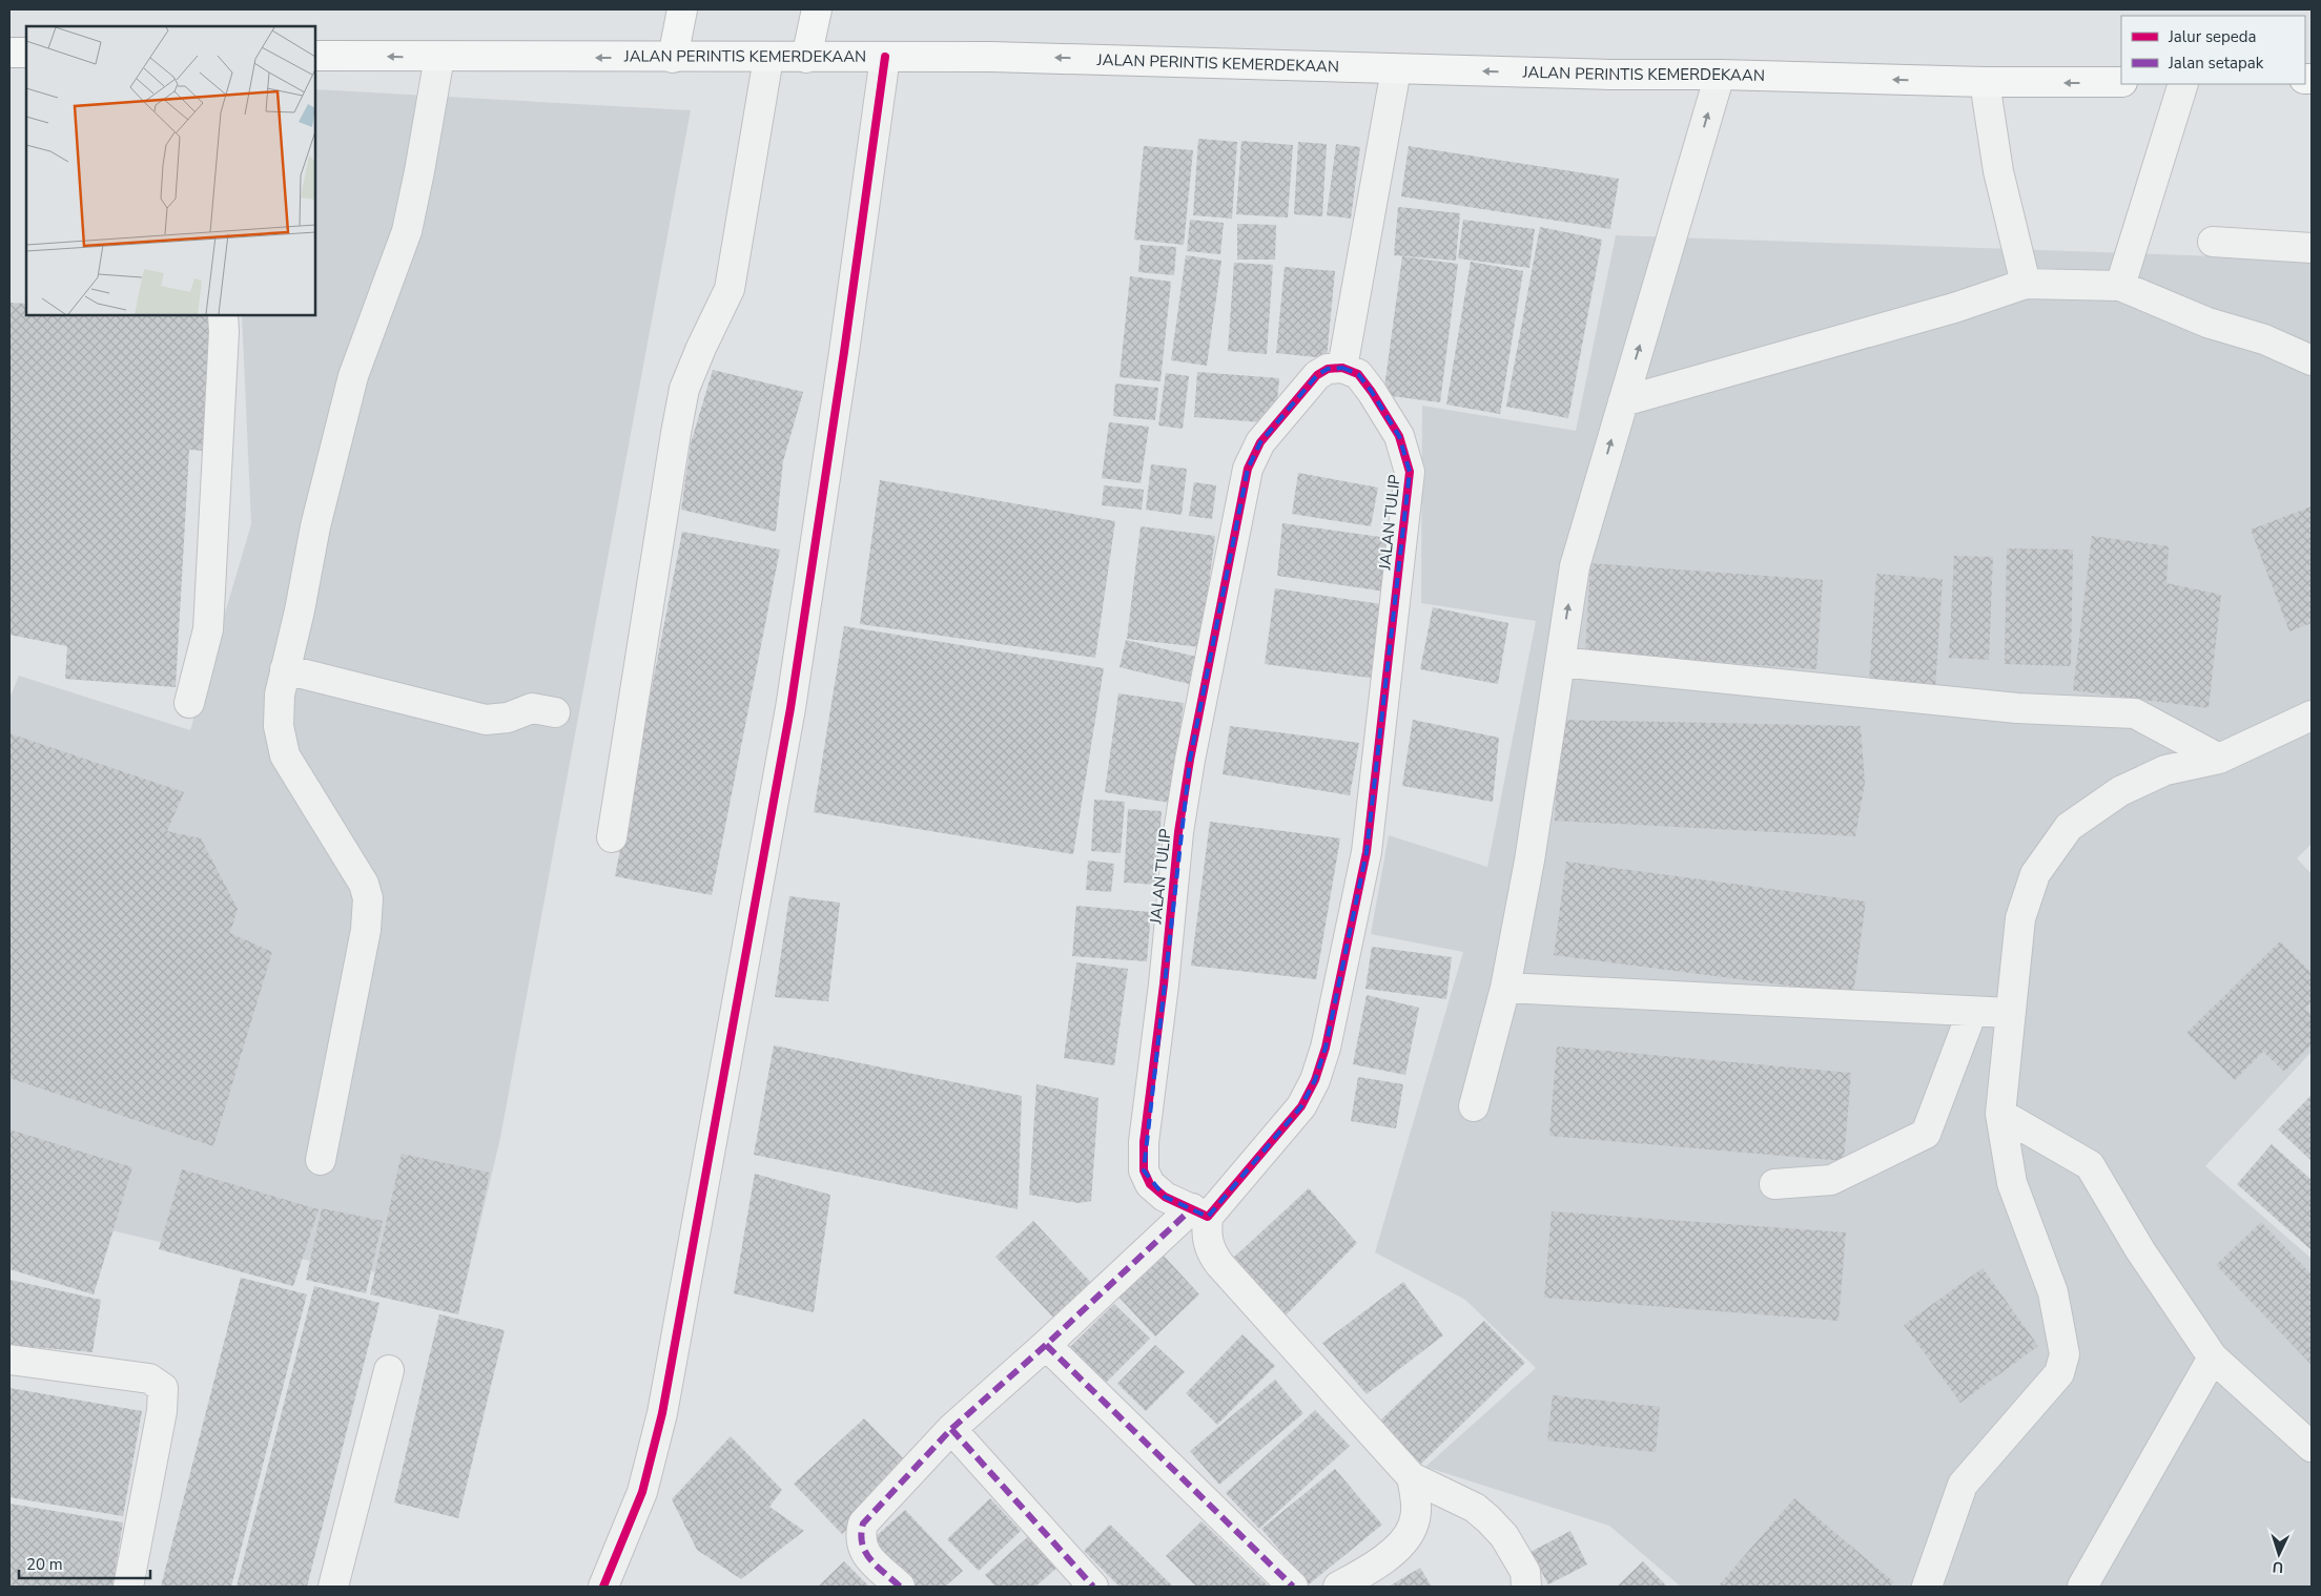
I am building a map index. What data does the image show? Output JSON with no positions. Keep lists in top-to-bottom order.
{
  "streets": {
    "main road": ["JALAN PERINTIS KEMERDEKAAN"],
    "street": ["JALAN TULIP"]
  },
  "one_way": ["JALAN PERINTIS KEMERDEKAAN"],
  "legend": ["Jalur sepeda", "Jalan setapak"],
  "scale_bar": "20 m",
  "north": "bottom"
}
